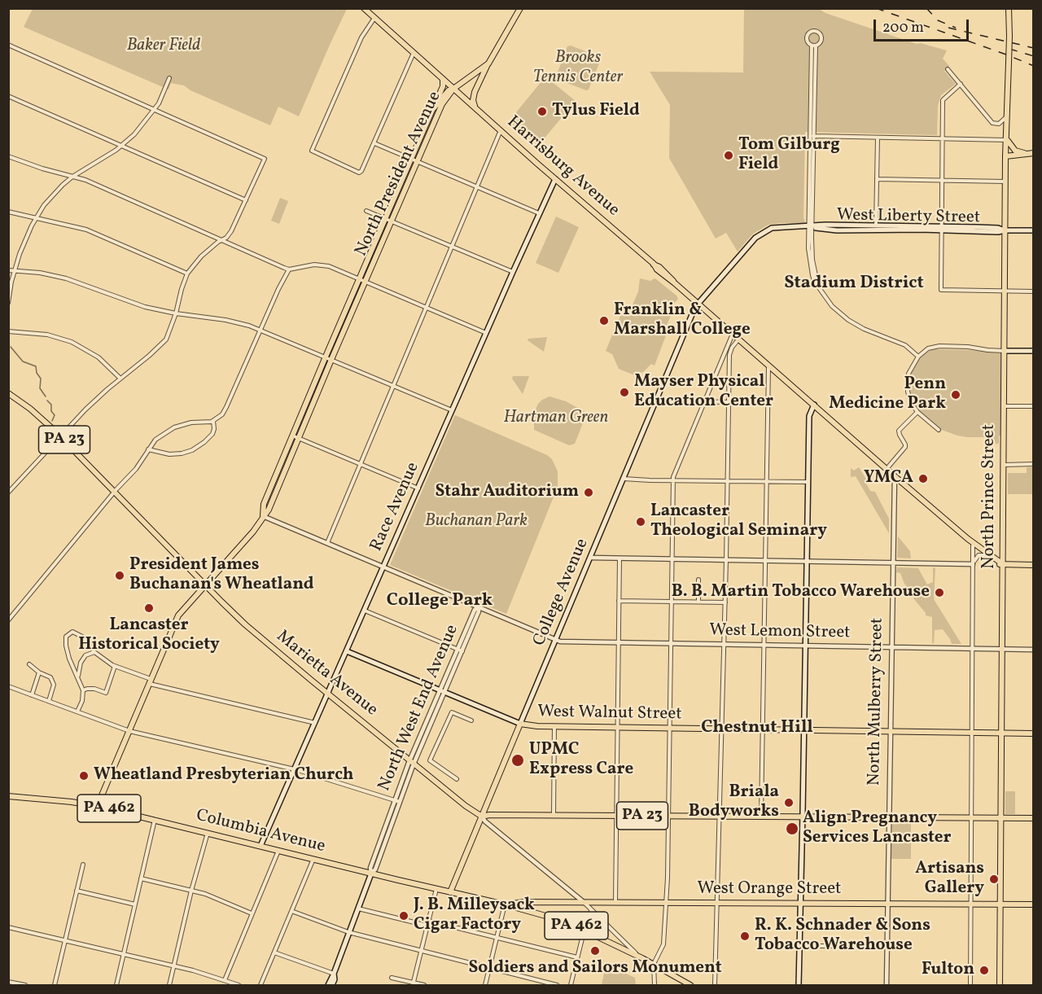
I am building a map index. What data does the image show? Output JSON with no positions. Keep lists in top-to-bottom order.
{
  "streets": {
    "main road": [
      "Harrisburg Avenue",
      "North President Avenue",
      "West Liberty Street",
      "PA 23",
      "North Prince Street",
      "Race Avenue",
      "College Avenue",
      "Marietta Avenue",
      "West Walnut Street",
      "PA 462",
      "Columbia Avenue",
      "West Orange Street"
    ],
    "street": ["West Lemon Street", "North Mulberry Street", "North West End Avenue"]
  },
  "crossings": [
    ["Harrisburg Avenue", "North President Avenue"],
    ["Harrisburg Avenue", "West Liberty Street"],
    ["Harrisburg Avenue", "North Prince Street"],
    ["Harrisburg Avenue", "Race Avenue"],
    ["Harrisburg Avenue", "College Avenue"],
    ["Harrisburg Avenue", "North Mulberry Street"],
    ["North President Avenue", "West Lemon Street"],
    ["North President Avenue", "Marietta Avenue"],
    ["North President Avenue", "Columbia Avenue"],
    ["West Liberty Street", "North Prince Street"],
    ["West Liberty Street", "College Avenue"],
    ["PA 23", "North Prince Street"],
    ["PA 23", "College Avenue"],
    ["PA 23", "Marietta Avenue"],
    ["PA 23", "North Mulberry Street"],
    ["North Prince Street", "West Lemon Street"],
    ["North Prince Street", "West Walnut Street"],
    ["North Prince Street", "West Orange Street"],
    ["Race Avenue", "West Lemon Street"],
    ["Race Avenue", "Marietta Avenue"],
    ["Race Avenue", "West Walnut Street"],
    ["Race Avenue", "Columbia Avenue"],
    ["College Avenue", "West Lemon Street"],
    ["College Avenue", "Marietta Avenue"],
    ["College Avenue", "West Walnut Street"],
    ["College Avenue", "Columbia Avenue"],
    ["West Lemon Street", "North Mulberry Street"],
    ["West Lemon Street", "North West End Avenue"],
    ["Marietta Avenue", "North West End Avenue"],
    ["Marietta Avenue", "PA 462"],
    ["Marietta Avenue", "West Orange Street"],
    ["North Mulberry Street", "West Walnut Street"],
    ["North Mulberry Street", "West Orange Street"],
    ["North West End Avenue", "West Walnut Street"],
    ["North West End Avenue", "Columbia Avenue"],
    ["PA 462", "Columbia Avenue"],
    ["PA 462", "West Orange Street"],
    ["Columbia Avenue", "West Orange Street"]
  ],
  "districts": ["Stadium District", "College Park", "Chestnut Hill"],
  "parks": [
    "Baker Field",
    "Brooks Tennis Center",
    "Hartman Green",
    "Buchanan Park"
  ],
  "places": [
    "Tylus Field",
    "Tom Gilburg Field",
    "Franklin & Marshall College",
    "Mayser Physical Education Center",
    "Penn Medicine Park",
    "YMCA",
    "Stahr Auditorium",
    "Lancaster Theological Seminary",
    "President James Buchanan's Wheatland",
    "B. B. Martin Tobacco Warehouse",
    "Lancaster Historical Society",
    "UPMC Express Care",
    "Wheatland Presbyterian Church",
    "Briala Bodyworks",
    "Align Pregnancy Services Lancaster",
    "Artisans Gallery",
    "J. B. Milleysack Cigar Factory",
    "R. K. Schnader & Sons Tobacco Warehouse",
    "Soldiers and Sailors Monument",
    "Fulton"
  ],
  "scale_bar": "200 m"
}
